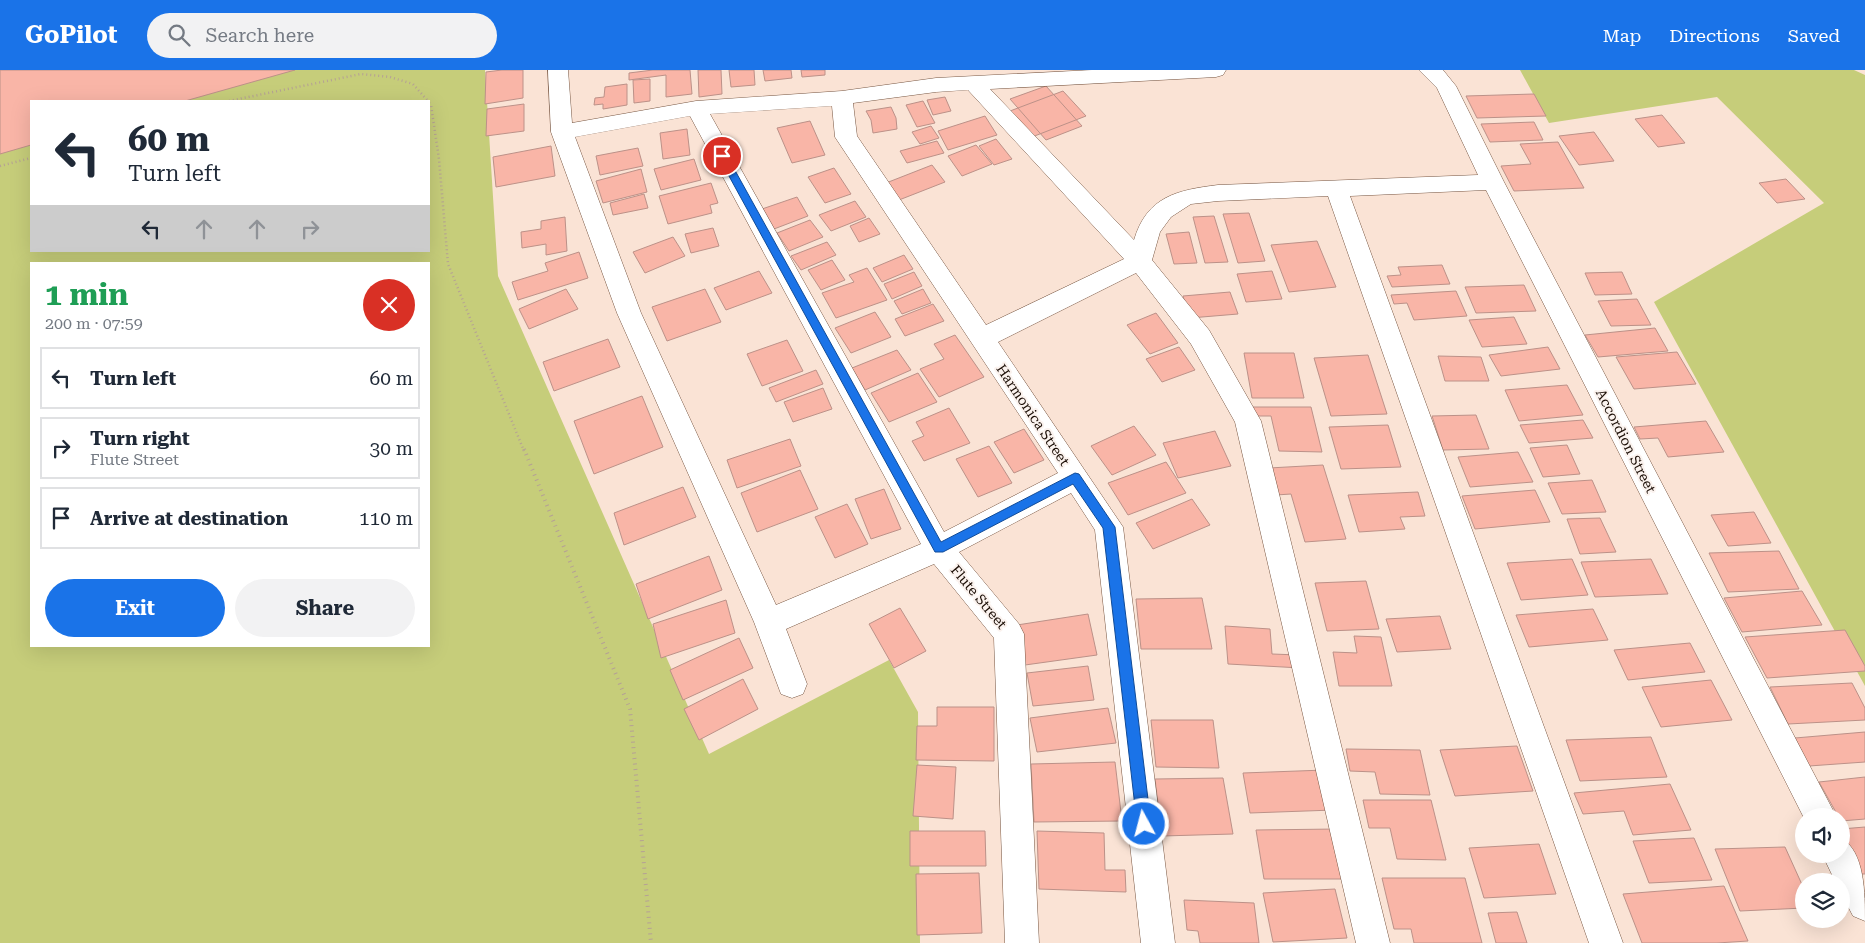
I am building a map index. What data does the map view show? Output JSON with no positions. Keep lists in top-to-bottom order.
{
  "streets": {
    "street": ["Harmonica Street", "Accordion Street", "Flute Street"]
  },
  "page": {
    "header": "GoPilot",
    "search": "Search here",
    "nav": ["Map", "Directions", "Saved"],
    "turn": ["60 m", "Turn left"],
    "heading": ["1 min", "200 m · 07:59"],
    "list": [
      {
        "name": "Turn left",
        "value": "60 m"
      },
      {
        "name": "Turn right",
        "note": "Flute Street",
        "value": "30 m"
      },
      {
        "name": "Arrive at destination",
        "value": "110 m"
      }
    ],
    "buttons": ["Exit", "Share"]
  }
}
